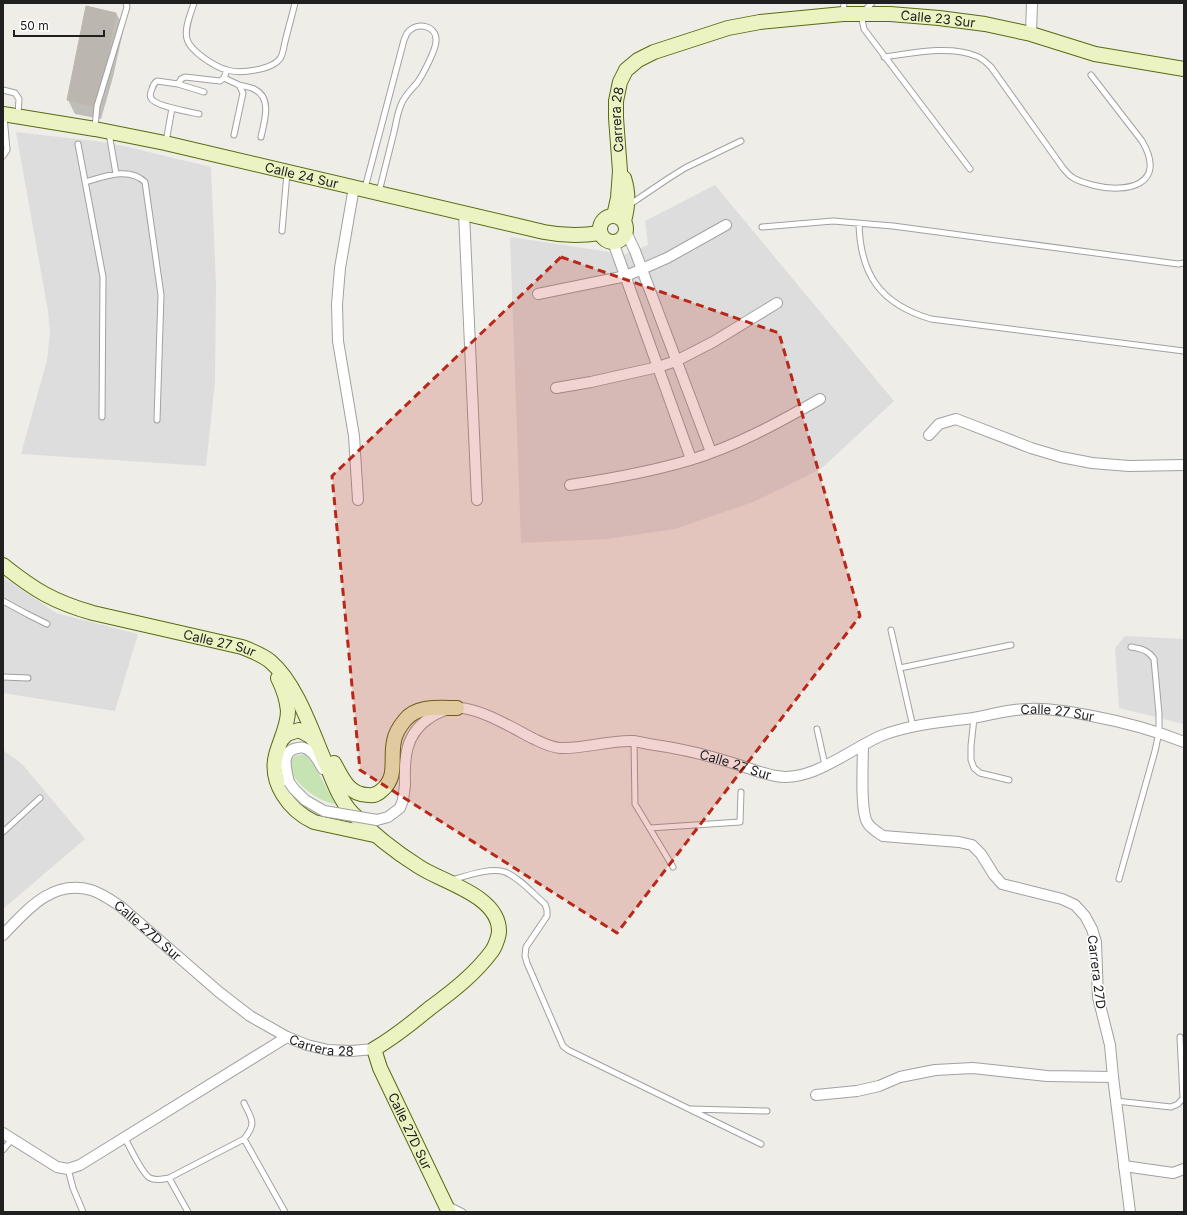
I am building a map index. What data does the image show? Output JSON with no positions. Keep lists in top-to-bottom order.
{
  "streets": {
    "street": [
      "Calle 23 Sur",
      "Carrera 28",
      "Calle 24 Sur",
      "Calle 27 Sur",
      "Calle 27D Sur",
      "Carrera 27D"
    ]
  },
  "crossings": [
    ["Calle 23 Sur", "Carrera 28"],
    ["Carrera 28", "Calle 24 Sur"],
    ["Carrera 28", "Calle 27 Sur"],
    ["Carrera 28", "Calle 27D Sur"],
    ["Calle 27 Sur", "Carrera 27D"]
  ],
  "scale_bar": "50 m"
}
